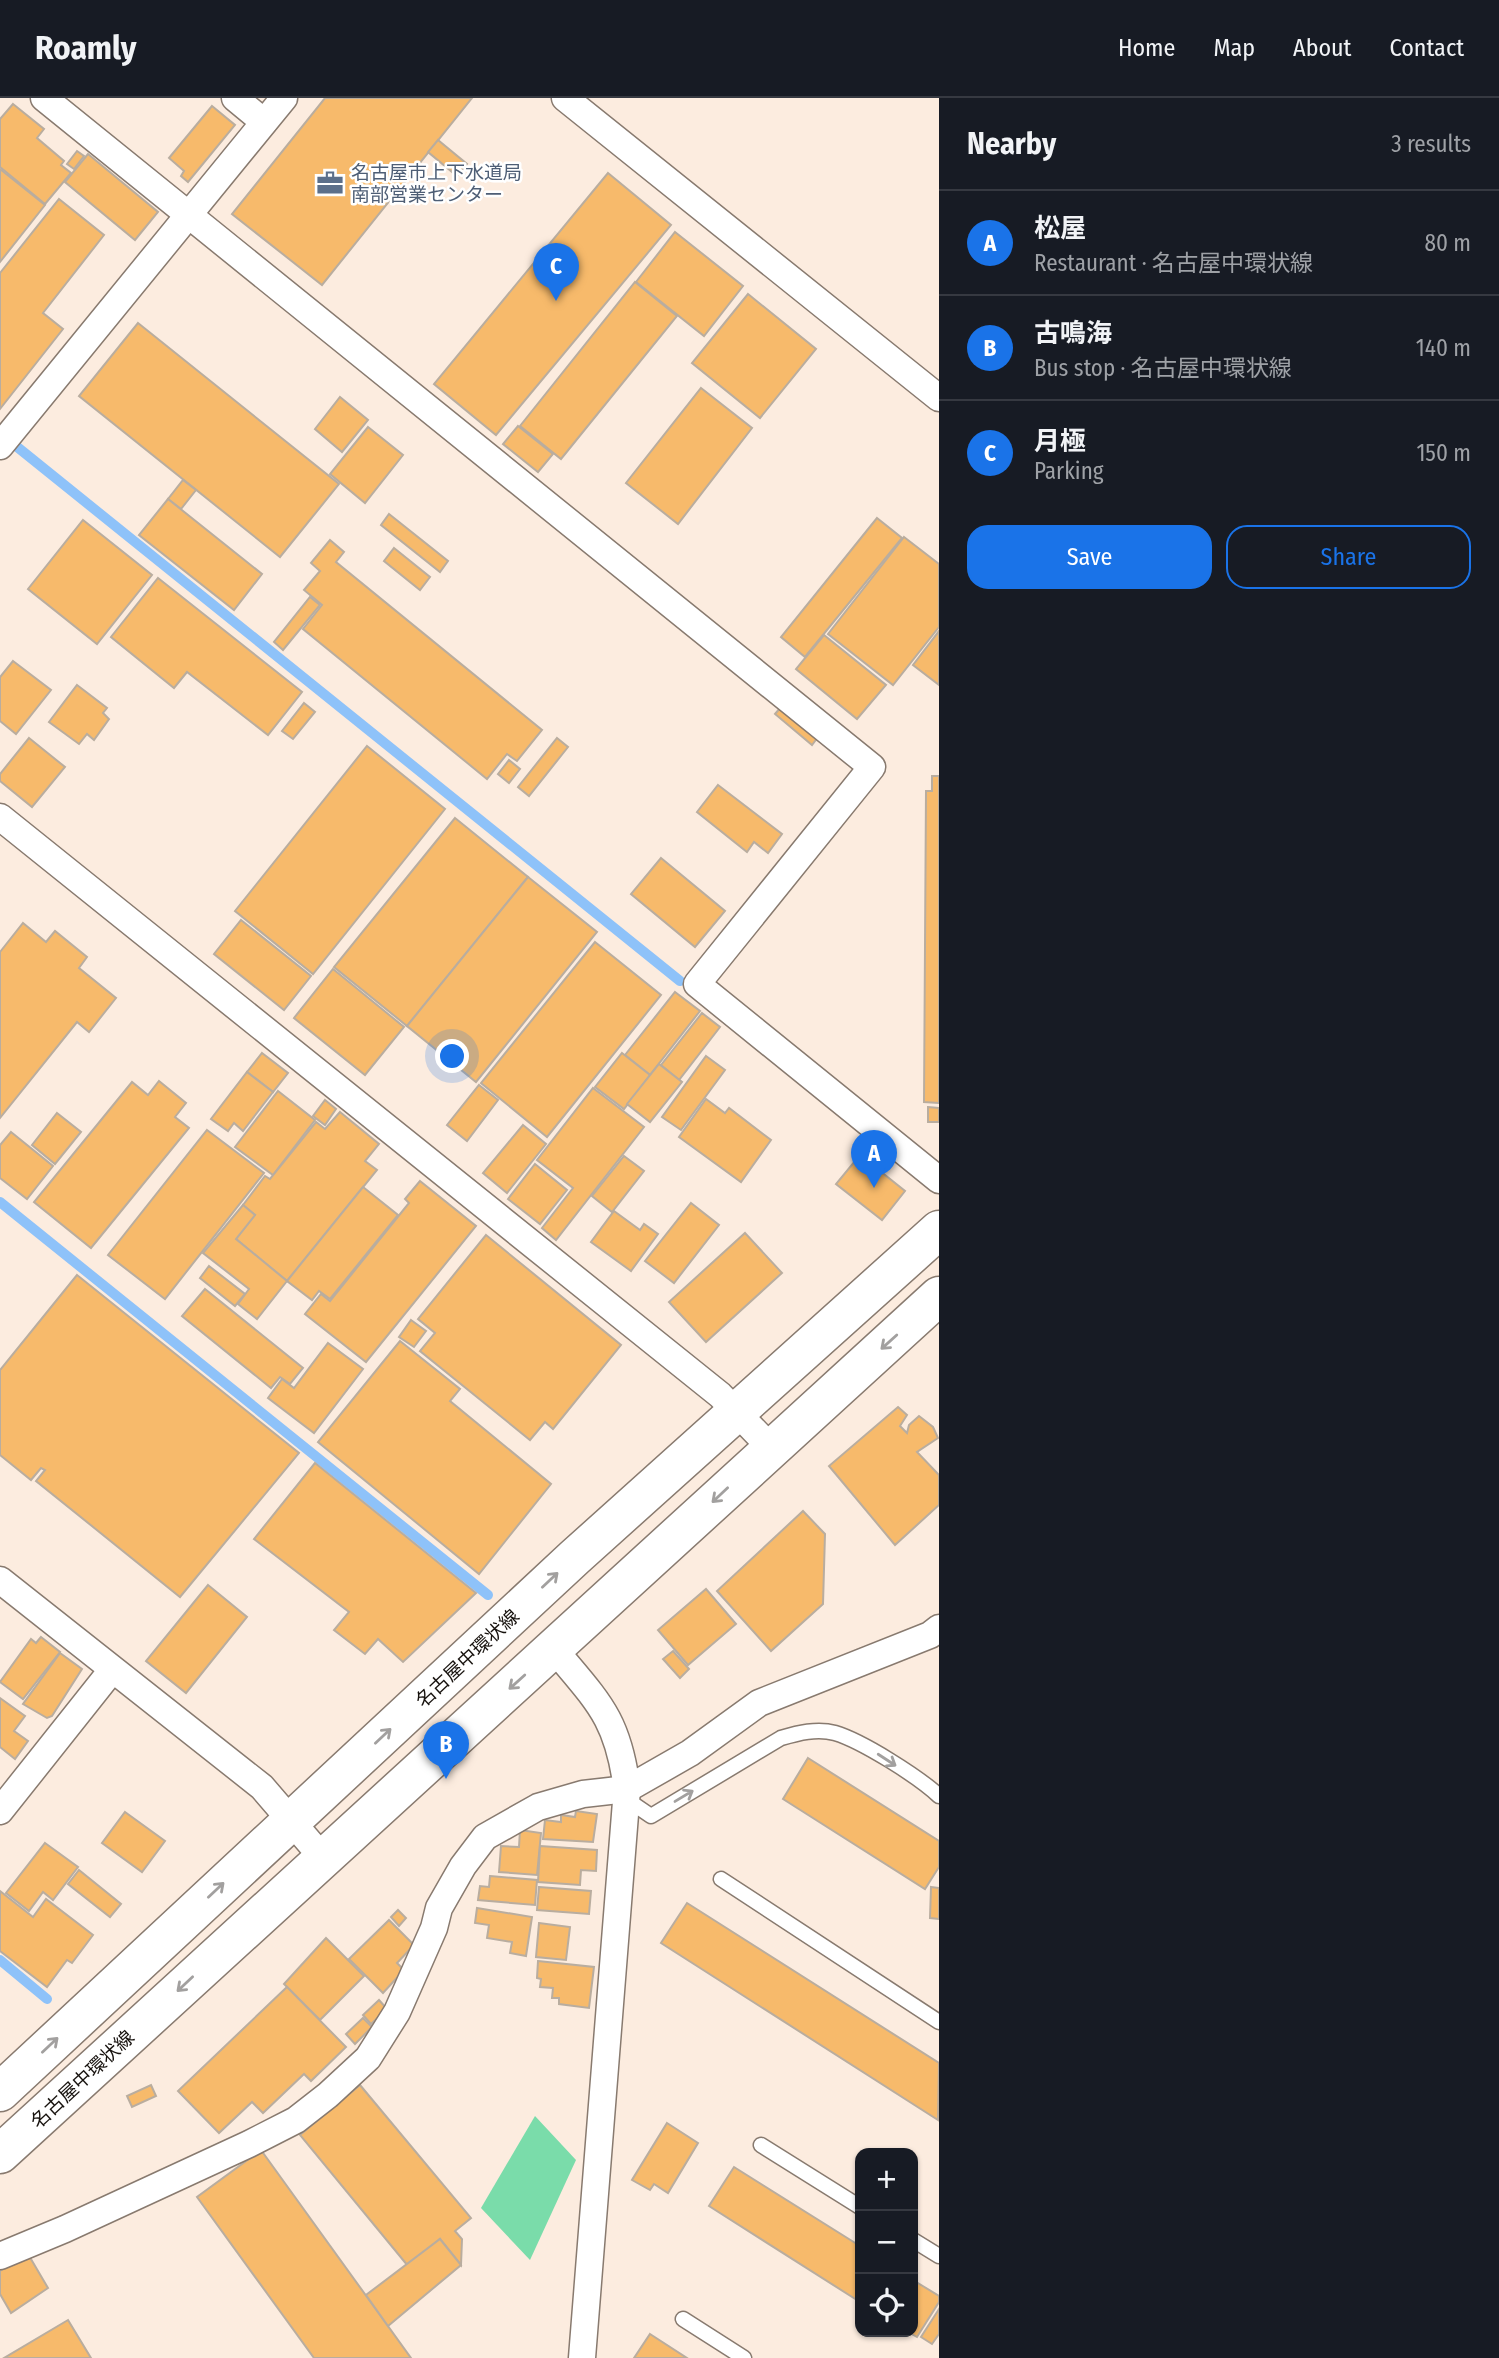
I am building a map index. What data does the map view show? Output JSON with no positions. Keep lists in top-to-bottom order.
{
  "streets": {
    "main road": ["名古屋中環状線"]
  },
  "places": {
    "office": ["名古屋市上下水道局 南部営業センター"]
  },
  "page": {
    "header": "Roamly",
    "nav": [
      "Home",
      "Map",
      "About",
      "Contact"
    ],
    "heading": ["Nearby", "3 results"],
    "list": [
      {
        "mark": "A",
        "name": "松屋",
        "note": "Restaurant · 名古屋中環状線",
        "value": "80 m"
      },
      {
        "mark": "B",
        "name": "古鳴海",
        "note": "Bus stop · 名古屋中環状線",
        "value": "140 m"
      },
      {
        "mark": "C",
        "name": "月極",
        "note": "Parking",
        "value": "150 m"
      }
    ],
    "pins": ["C", "A", "B"],
    "buttons": ["Save", "Share"],
    "map_buttons": ["+", "−"]
  }
}
